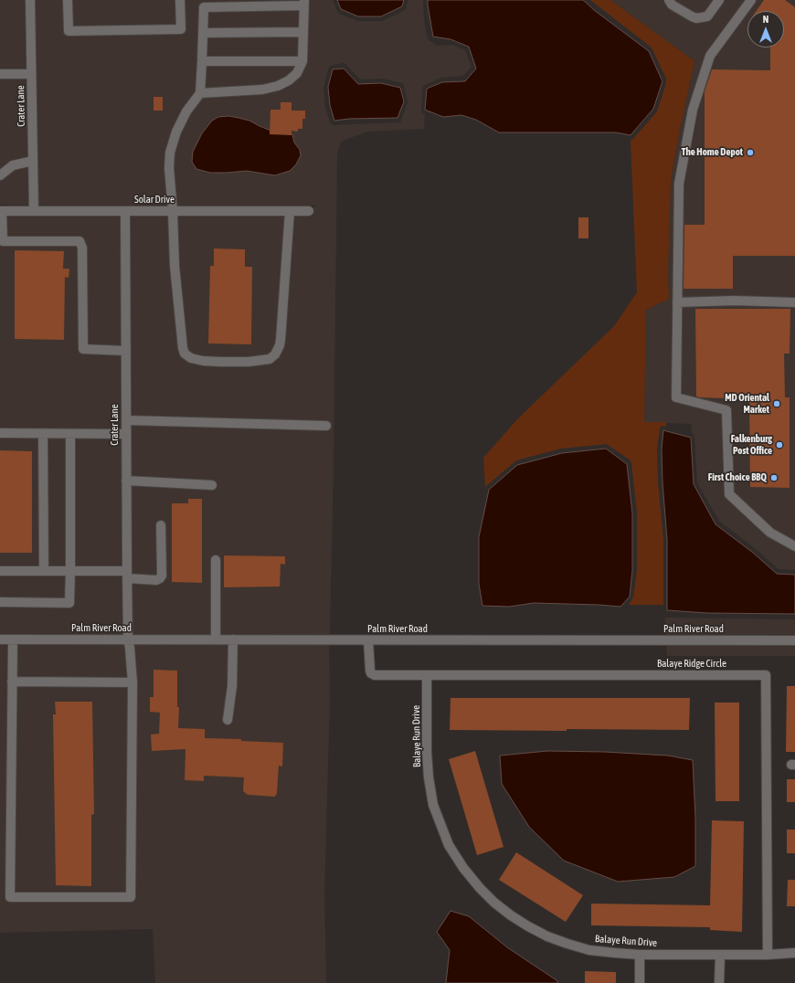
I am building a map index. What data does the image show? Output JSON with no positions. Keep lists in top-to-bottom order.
{
  "streets": {
    "street": [
      "Crater Lane",
      "Solar Drive",
      "Palm River Road",
      "Balaye Ridge Circle",
      "Balaye Run Drive"
    ]
  },
  "crossings": [
    ["Crater Lane", "Solar Drive"],
    ["Crater Lane", "Palm River Road"],
    ["Palm River Road", "Balaye Ridge Circle"],
    ["Balaye Ridge Circle", "Balaye Run Drive"]
  ],
  "places": [
    "The Home Depot",
    "MD Oriental Market",
    "Falkenburg Post Office",
    "First Choice BBQ"
  ],
  "north": "top"
}
